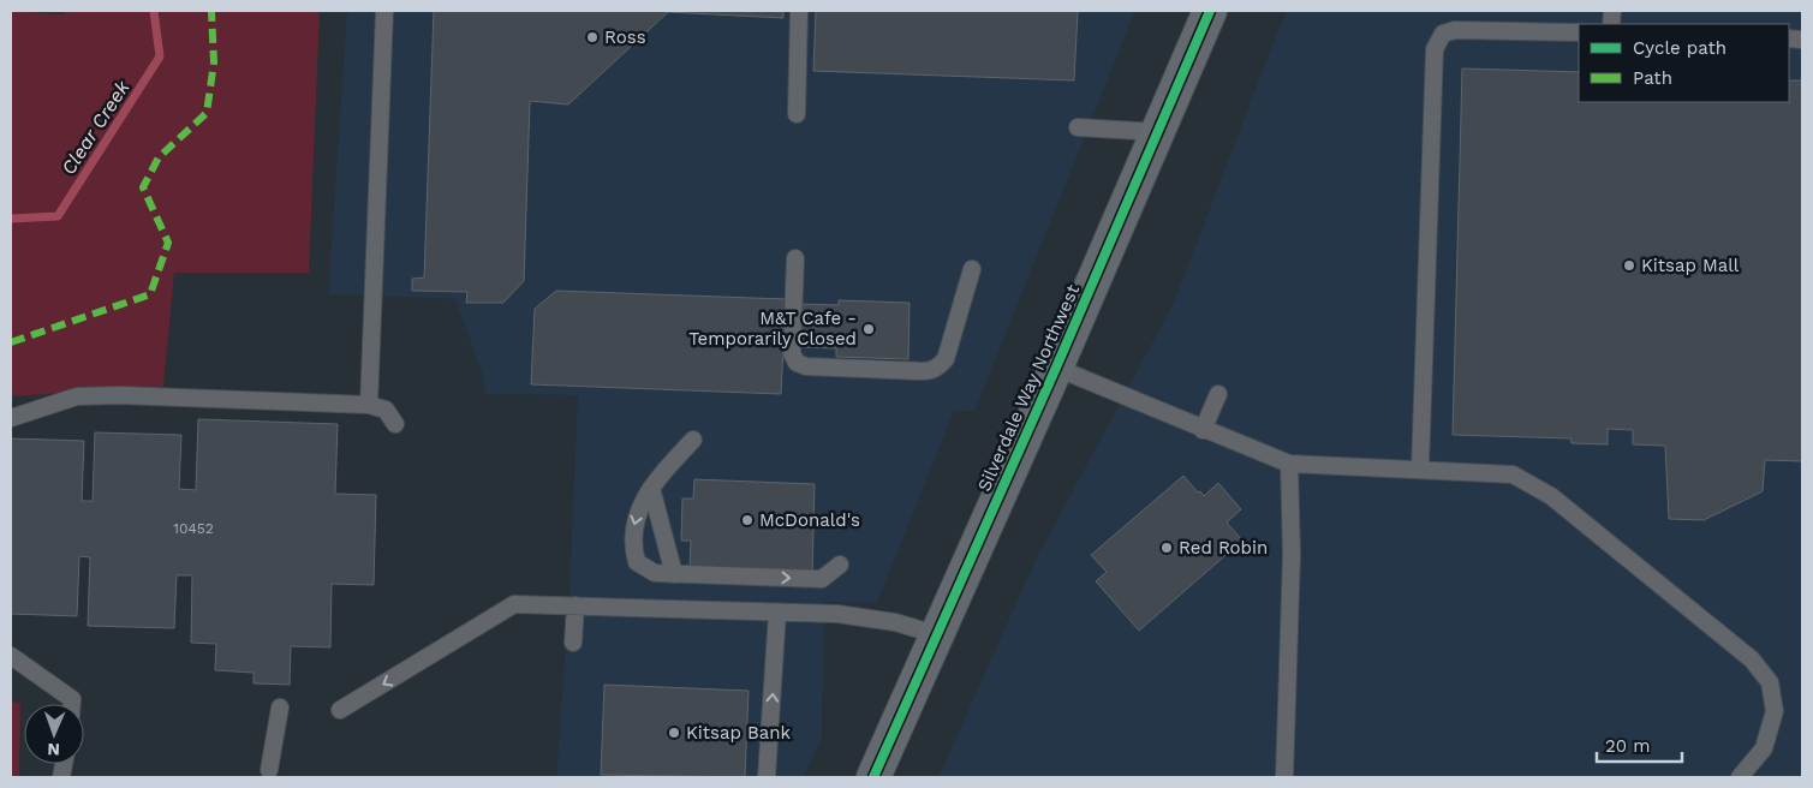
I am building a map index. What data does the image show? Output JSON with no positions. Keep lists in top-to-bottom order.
{
  "streets": {
    "main road": ["Silverdale Way Northwest"]
  },
  "water": ["Clear Creek"],
  "places": [
    "Ross",
    "Kitsap Mall",
    "M&T Cafe - Temporarily Closed",
    "McDonald's",
    "Red Robin",
    "Kitsap Bank"
  ],
  "house_numbers": ["10452"],
  "legend": ["Cycle path", "Path"],
  "scale_bar": "20 m",
  "north": "bottom"
}
